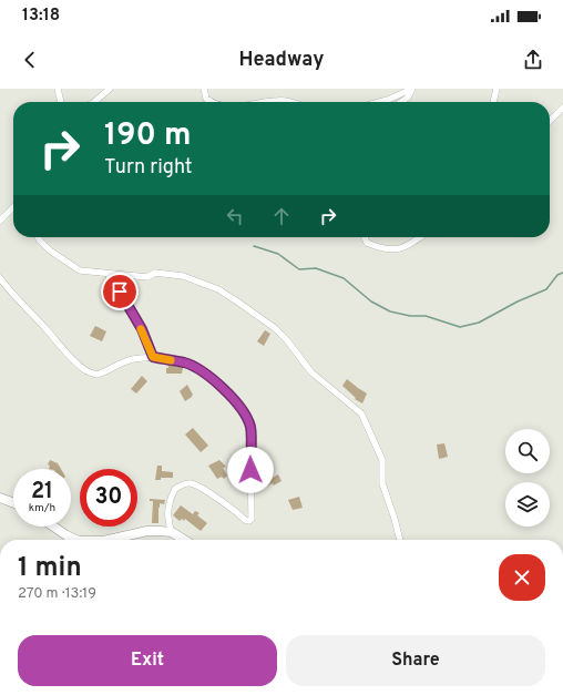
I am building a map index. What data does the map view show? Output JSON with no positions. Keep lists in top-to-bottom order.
{
  "page": {
    "status": "13:18",
    "header": "Headway",
    "turn": ["190 m", "Turn right"],
    "speed": "21 km/h",
    "limit": "30",
    "heading": ["1 min", "270 m · 13:19"],
    "buttons": ["Exit", "Share"]
  }
}
